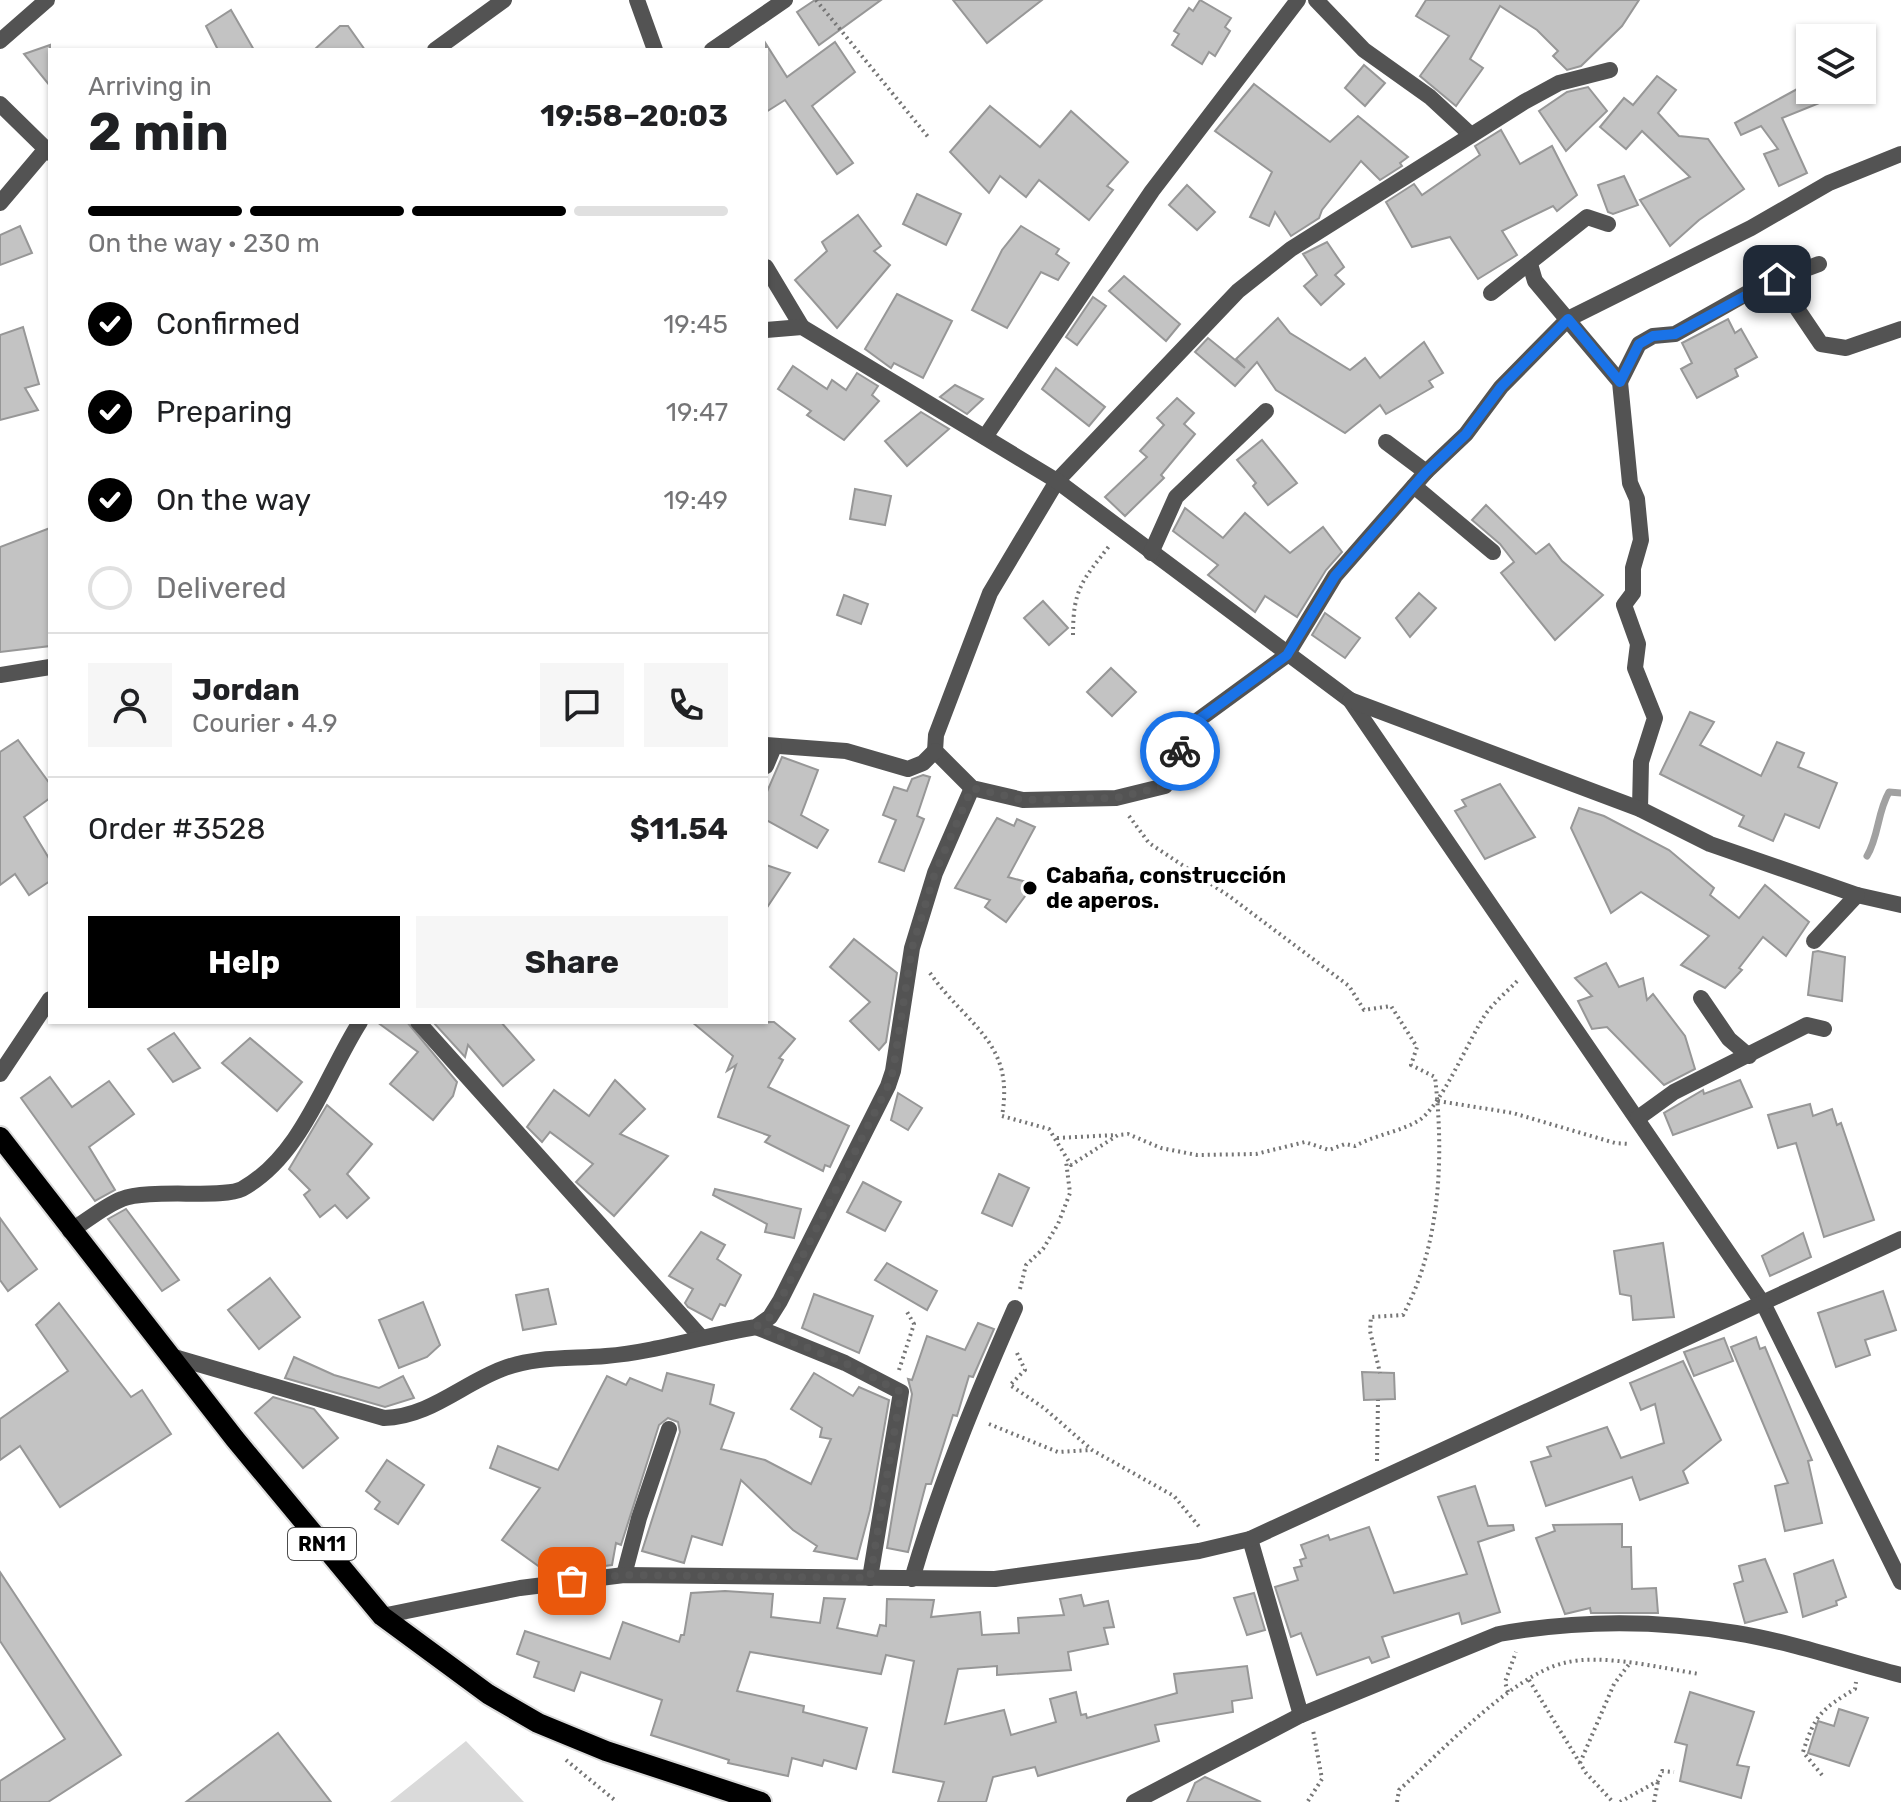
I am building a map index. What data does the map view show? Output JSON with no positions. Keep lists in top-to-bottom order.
{
  "streets": {
    "main road": ["RN11"]
  },
  "places": ["Cabaña, construcción de aperos."],
  "page": {
    "heading": ["2 min", "Arriving in", "19:58–20:03"],
    "panel": [
      "Jordan",
      "Courier · 4.9",
      "Order #3528",
      "$11.54"
    ],
    "bar": "On the way · 230 m",
    "list": [
      ["Confirmed", "19:45"],
      ["Preparing", "19:47"],
      ["On the way", "19:49"],
      "Delivered"
    ],
    "buttons": ["Help", "Share"]
  }
}
